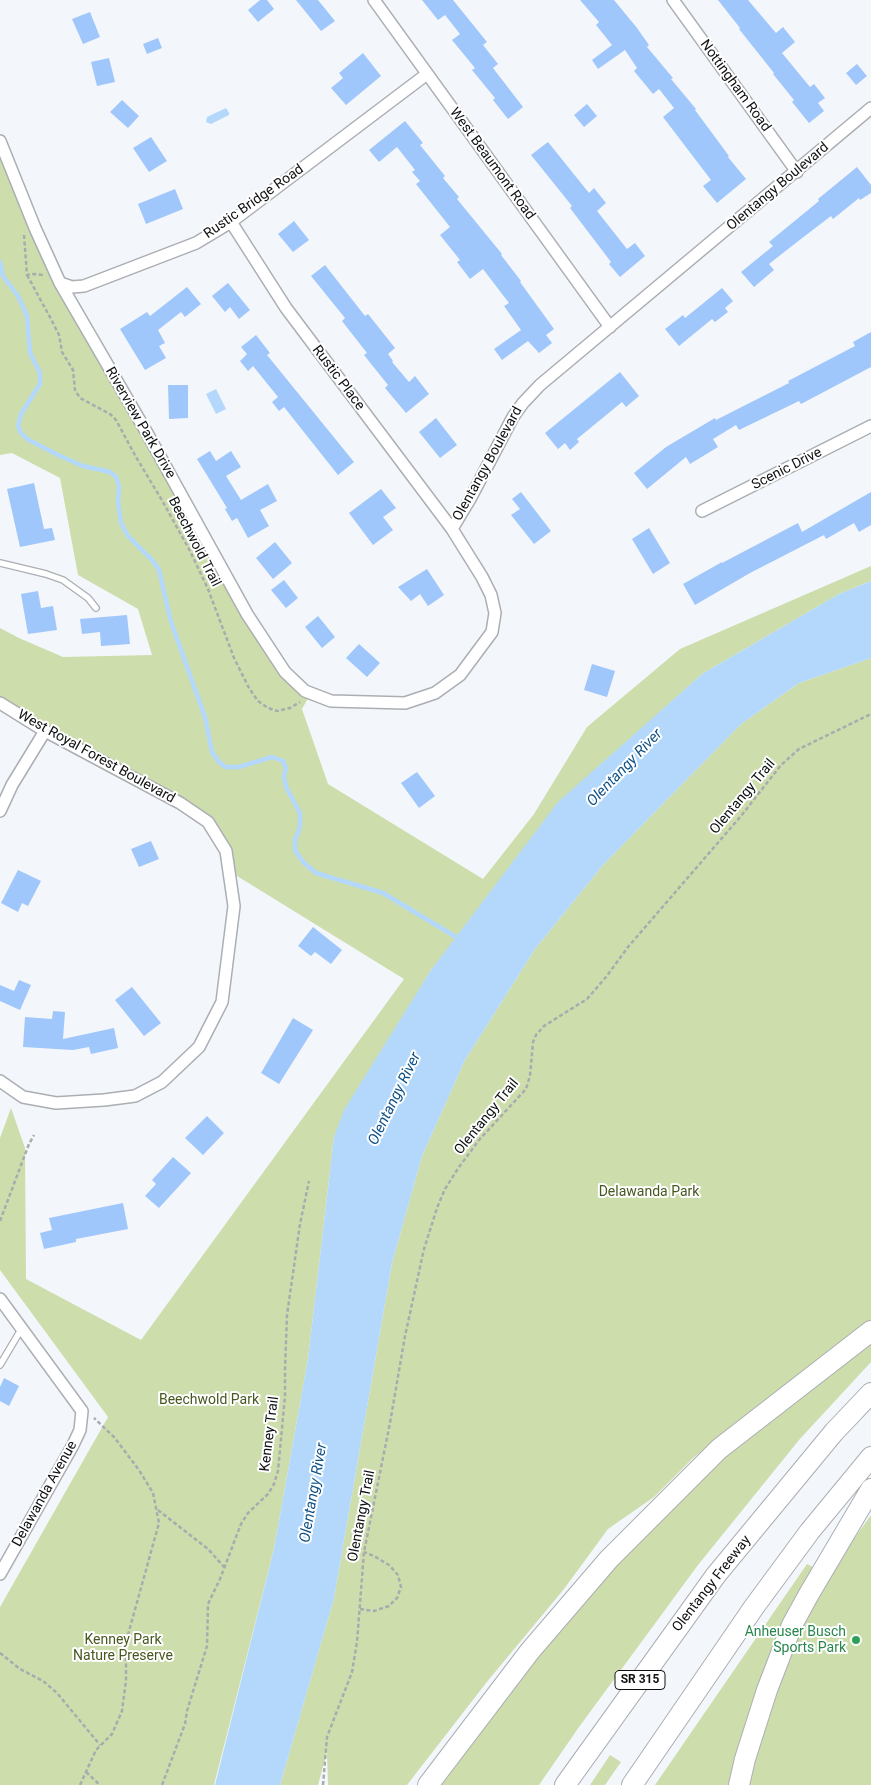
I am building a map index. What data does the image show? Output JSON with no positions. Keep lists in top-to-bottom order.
{
  "streets": {
    "highway": ["Olentangy Freeway", "SR 315"],
    "street": [
      "Nottingham Road",
      "West Beaumont Road",
      "Olentangy Boulevard",
      "Rustic Bridge Road",
      "Rustic Place",
      "Riverview Park Drive",
      "Scenic Drive",
      "West Royal Forest Boulevard",
      "Delawanda Avenue"
    ],
    "path": ["Beechwold Trail", "Olentangy Trail", "Kenney Trail"]
  },
  "crossings": [
    ["Nottingham Road", "Olentangy Boulevard"],
    ["West Beaumont Road", "Olentangy Boulevard"],
    ["West Beaumont Road", "Rustic Bridge Road"],
    ["Olentangy Boulevard", "Rustic Place"],
    ["Olentangy Boulevard", "Riverview Park Drive"],
    ["Olentangy Boulevard", "Beechwold Trail"],
    ["Rustic Bridge Road", "Rustic Place"],
    ["Rustic Bridge Road", "Riverview Park Drive"],
    ["Riverview Park Drive", "Beechwold Trail"]
  ],
  "water": ["Olentangy River"],
  "parks": ["Delawanda Park", "Beechwold Park", "Kenney Park Nature Preserve"],
  "places": ["Anheuser Busch Sports Park"]
}
